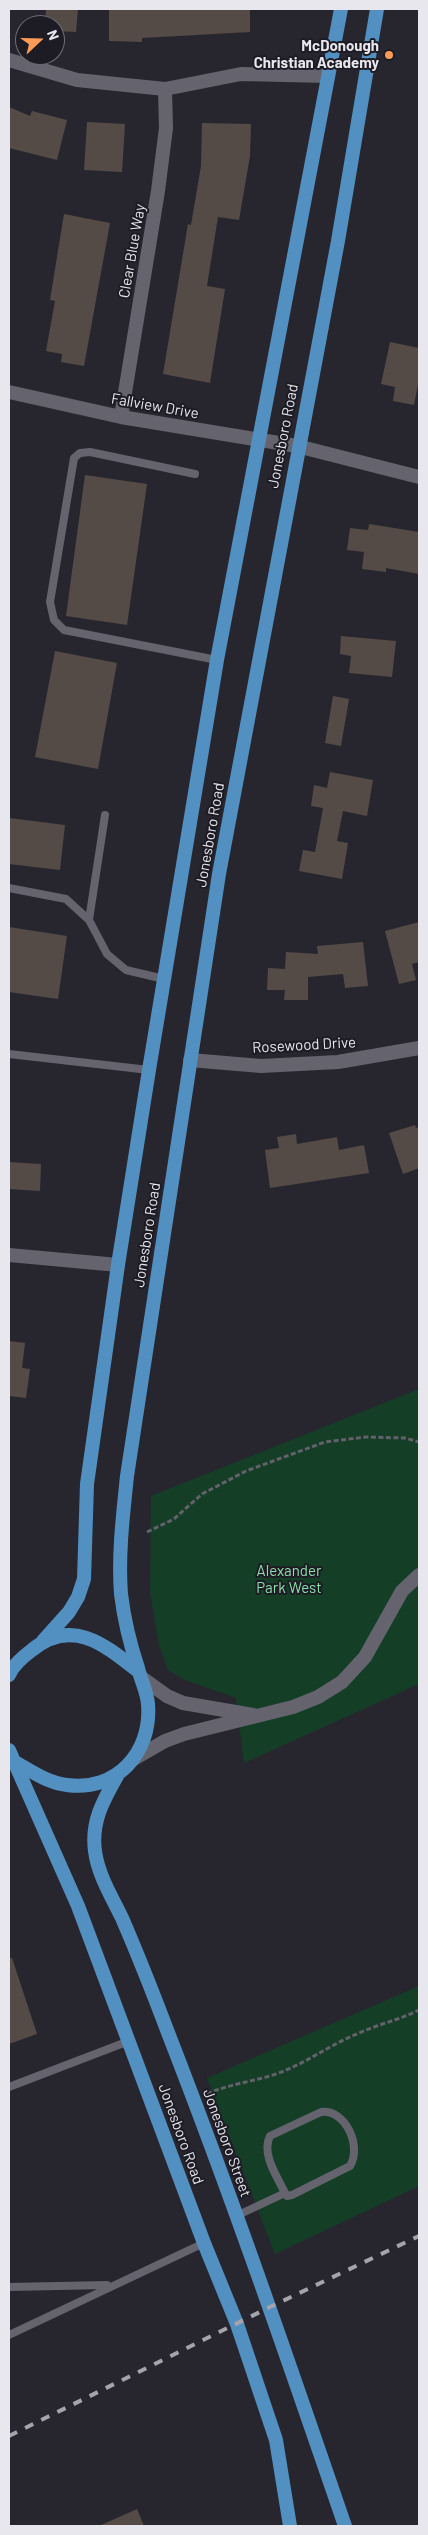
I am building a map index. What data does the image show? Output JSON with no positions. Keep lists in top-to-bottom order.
{
  "streets": {
    "main road": ["Jonesboro Road", "Jonesboro Street"],
    "street": ["Clear Blue Way", "Fallview Drive", "Rosewood Drive"]
  },
  "crossings": [
    ["Clear Blue Way", "Fallview Drive"],
    ["Fallview Drive", "Jonesboro Road"],
    ["Jonesboro Road", "Rosewood Drive"],
    ["Jonesboro Road", "Jonesboro Street"]
  ],
  "parks": ["Alexander Park West"],
  "places": ["McDonough Christian Academy"],
  "north": "right"
}
